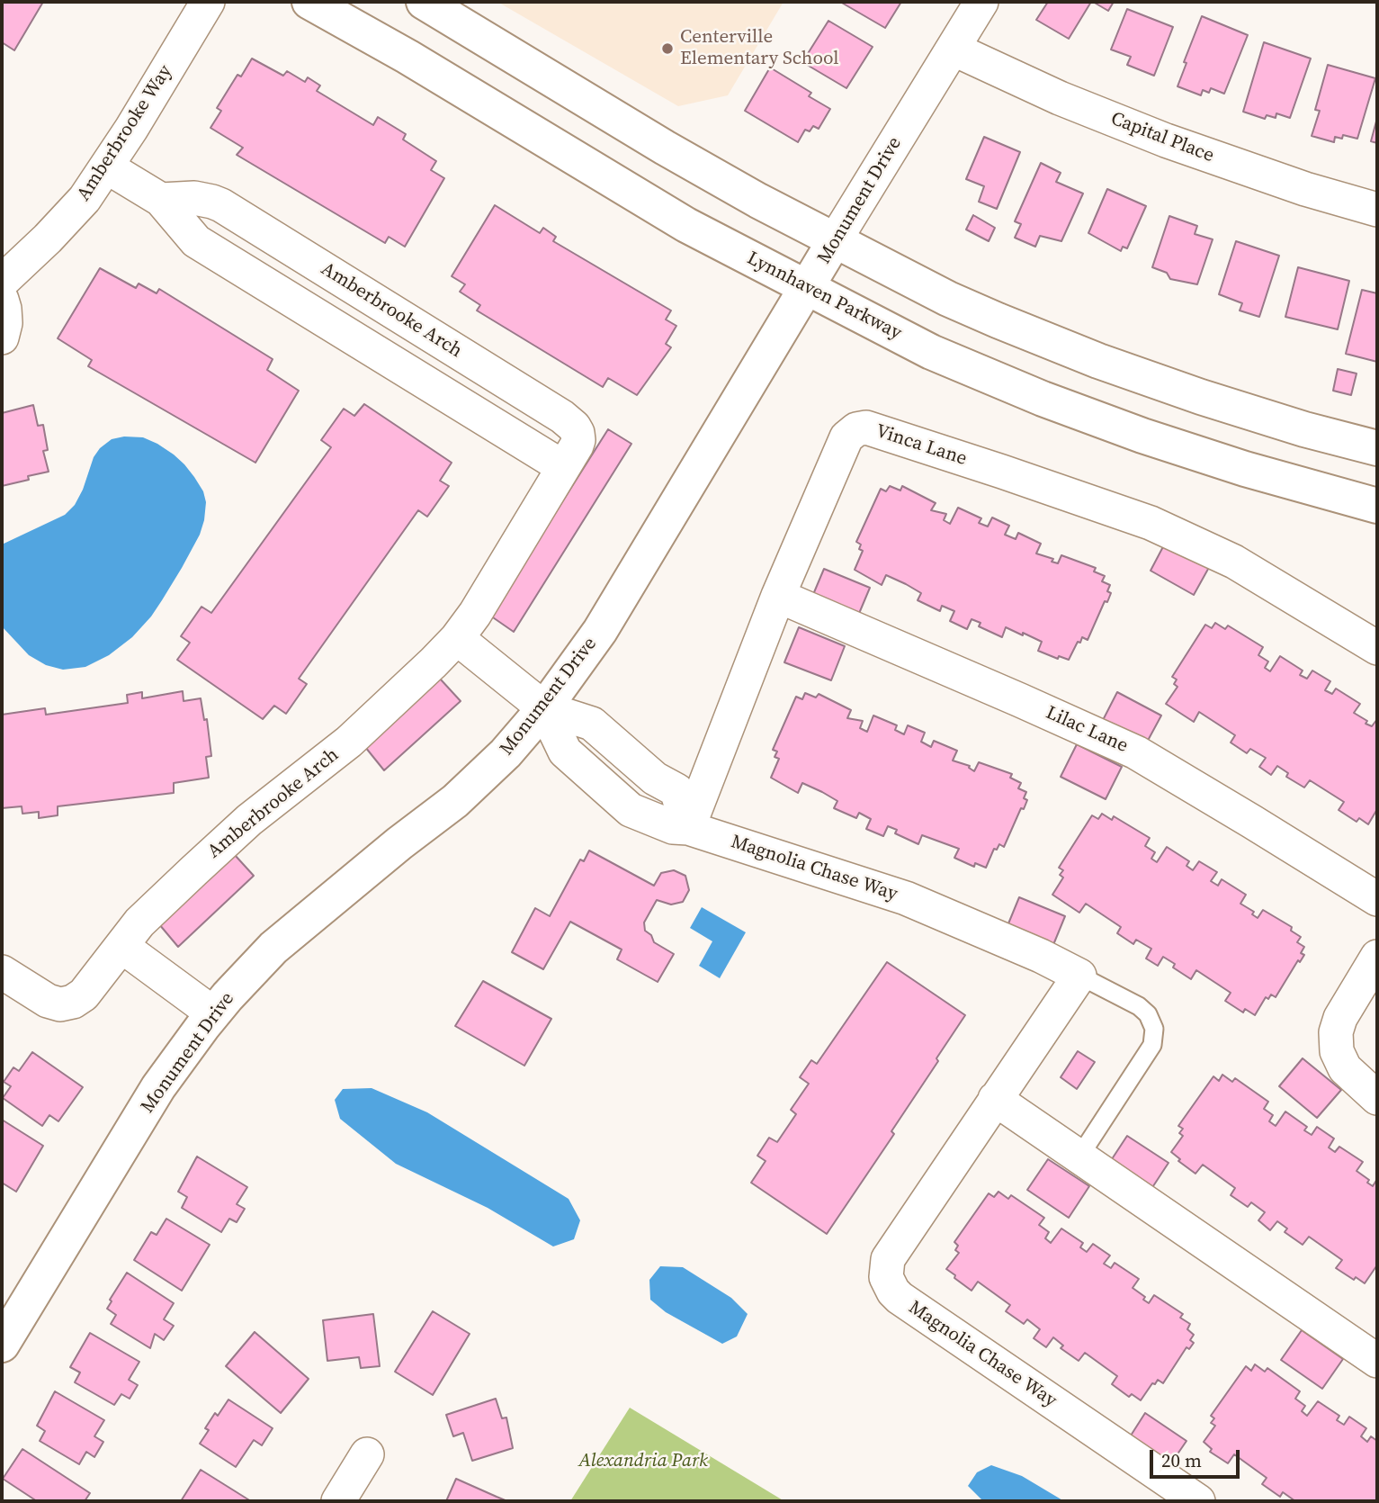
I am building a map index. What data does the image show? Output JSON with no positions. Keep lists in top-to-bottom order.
{
  "streets": {
    "main road": ["Monument Drive", "Lynnhaven Parkway"],
    "street": [
      "Amberbrooke Way",
      "Capital Place",
      "Amberbrooke Arch",
      "Vinca Lane",
      "Lilac Lane",
      "Magnolia Chase Way"
    ]
  },
  "crossings": [
    ["Capital Place", "Monument Drive"],
    ["Monument Drive", "Lynnhaven Parkway"],
    ["Monument Drive", "Magnolia Chase Way"],
    ["Vinca Lane", "Lilac Lane"],
    ["Vinca Lane", "Magnolia Chase Way"]
  ],
  "parks": ["Alexandria Park"],
  "places": ["Centerville Elementary School"],
  "scale_bar": "20 m"
}
